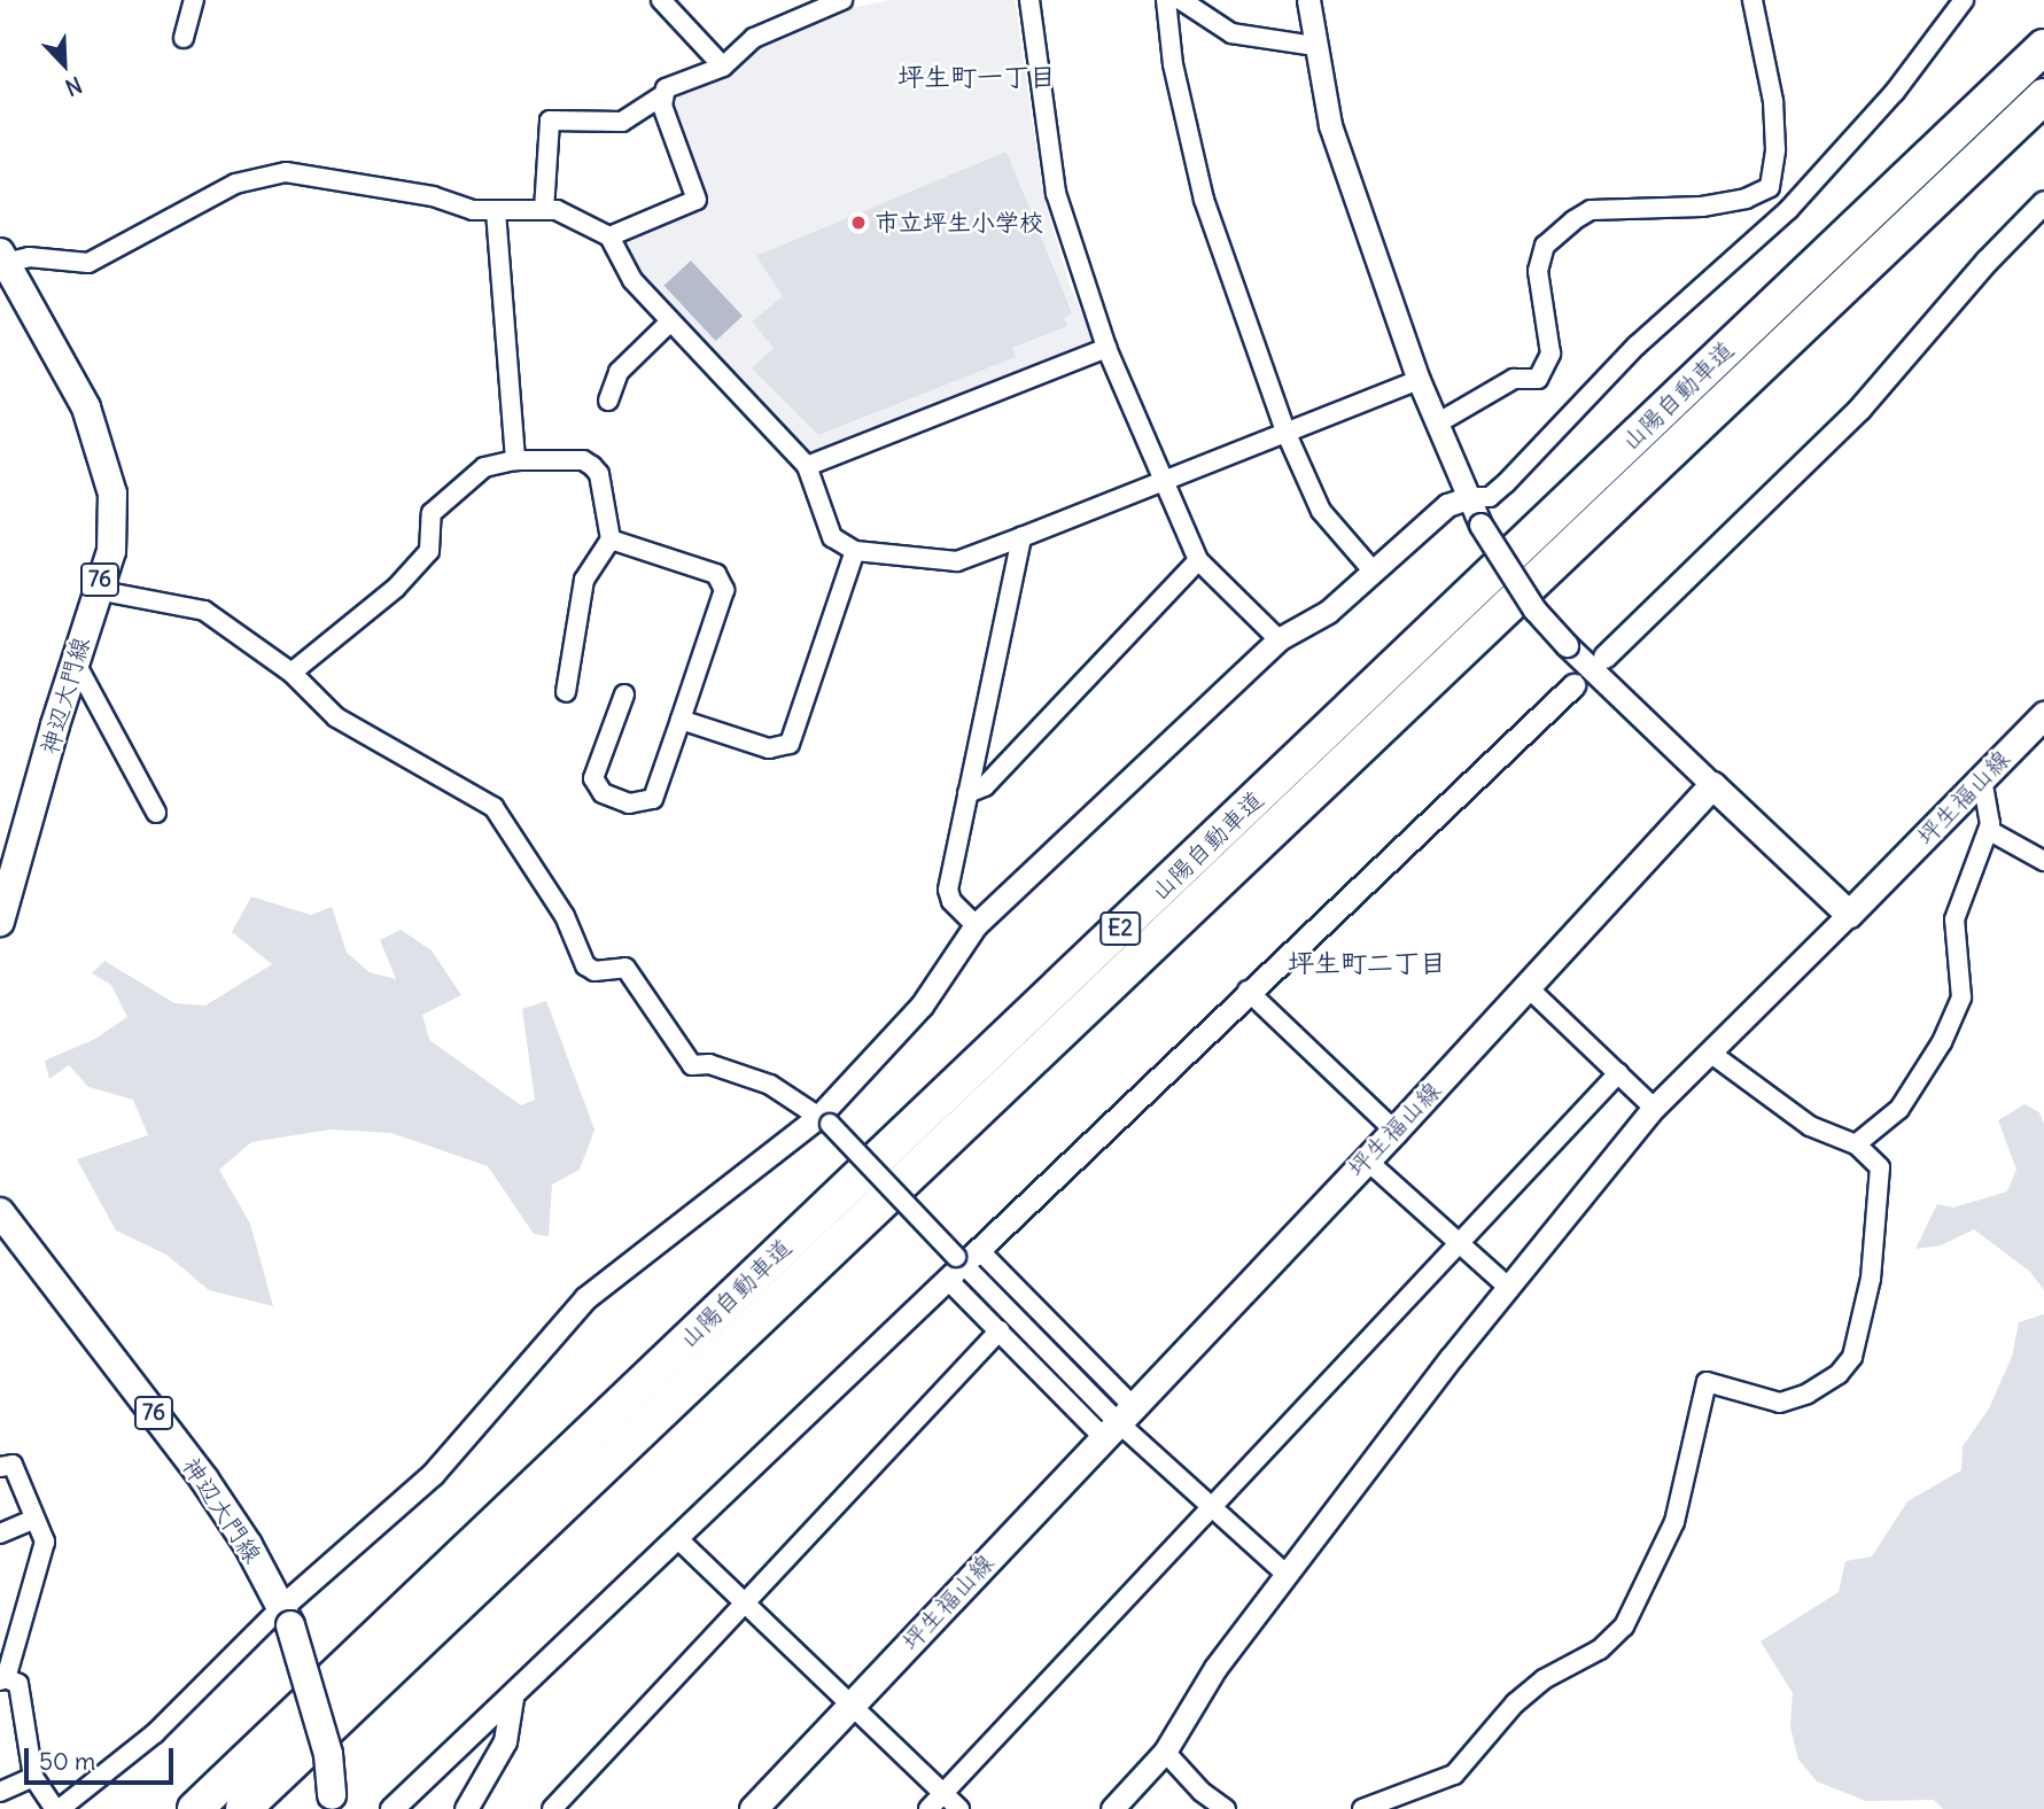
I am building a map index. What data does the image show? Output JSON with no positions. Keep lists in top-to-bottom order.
{
  "streets": {
    "highway": ["山陽自動車道", "E2"],
    "main road": ["76", "神辺大門線", "坪生福山線"]
  },
  "districts": ["坪生町一丁目", "坪生町二丁目"],
  "places": ["市立坪生小学校"],
  "scale_bar": "50 m",
  "north": "bottom right"
}
